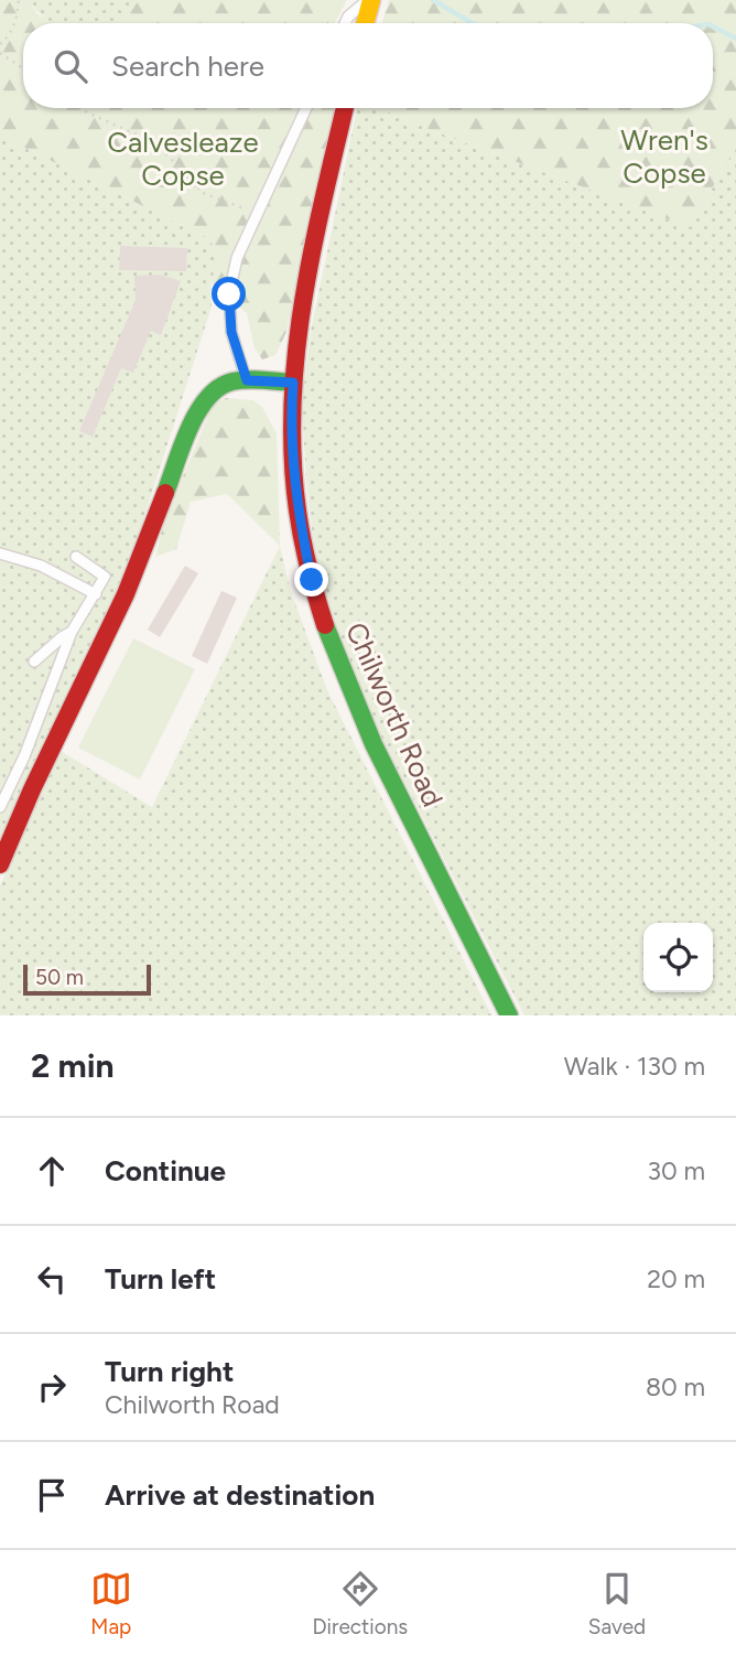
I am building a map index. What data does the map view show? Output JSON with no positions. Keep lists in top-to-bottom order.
{
  "streets": {
    "main road": ["Chilworth Road"]
  },
  "parks": ["Wren's Copse", "Calvesleaze Copse"],
  "scale_bar": "50 m",
  "page": {
    "search": "Search here",
    "scale": "50 m",
    "heading": ["2 min", "Walk · 130 m"],
    "list": [
      ["Continue", "30 m"],
      ["Turn left", "20 m"],
      ["Turn right", "Chilworth Road", "80 m"],
      "Arrive at destination"
    ],
    "nav": ["Map", "Directions", "Saved"]
  }
}
